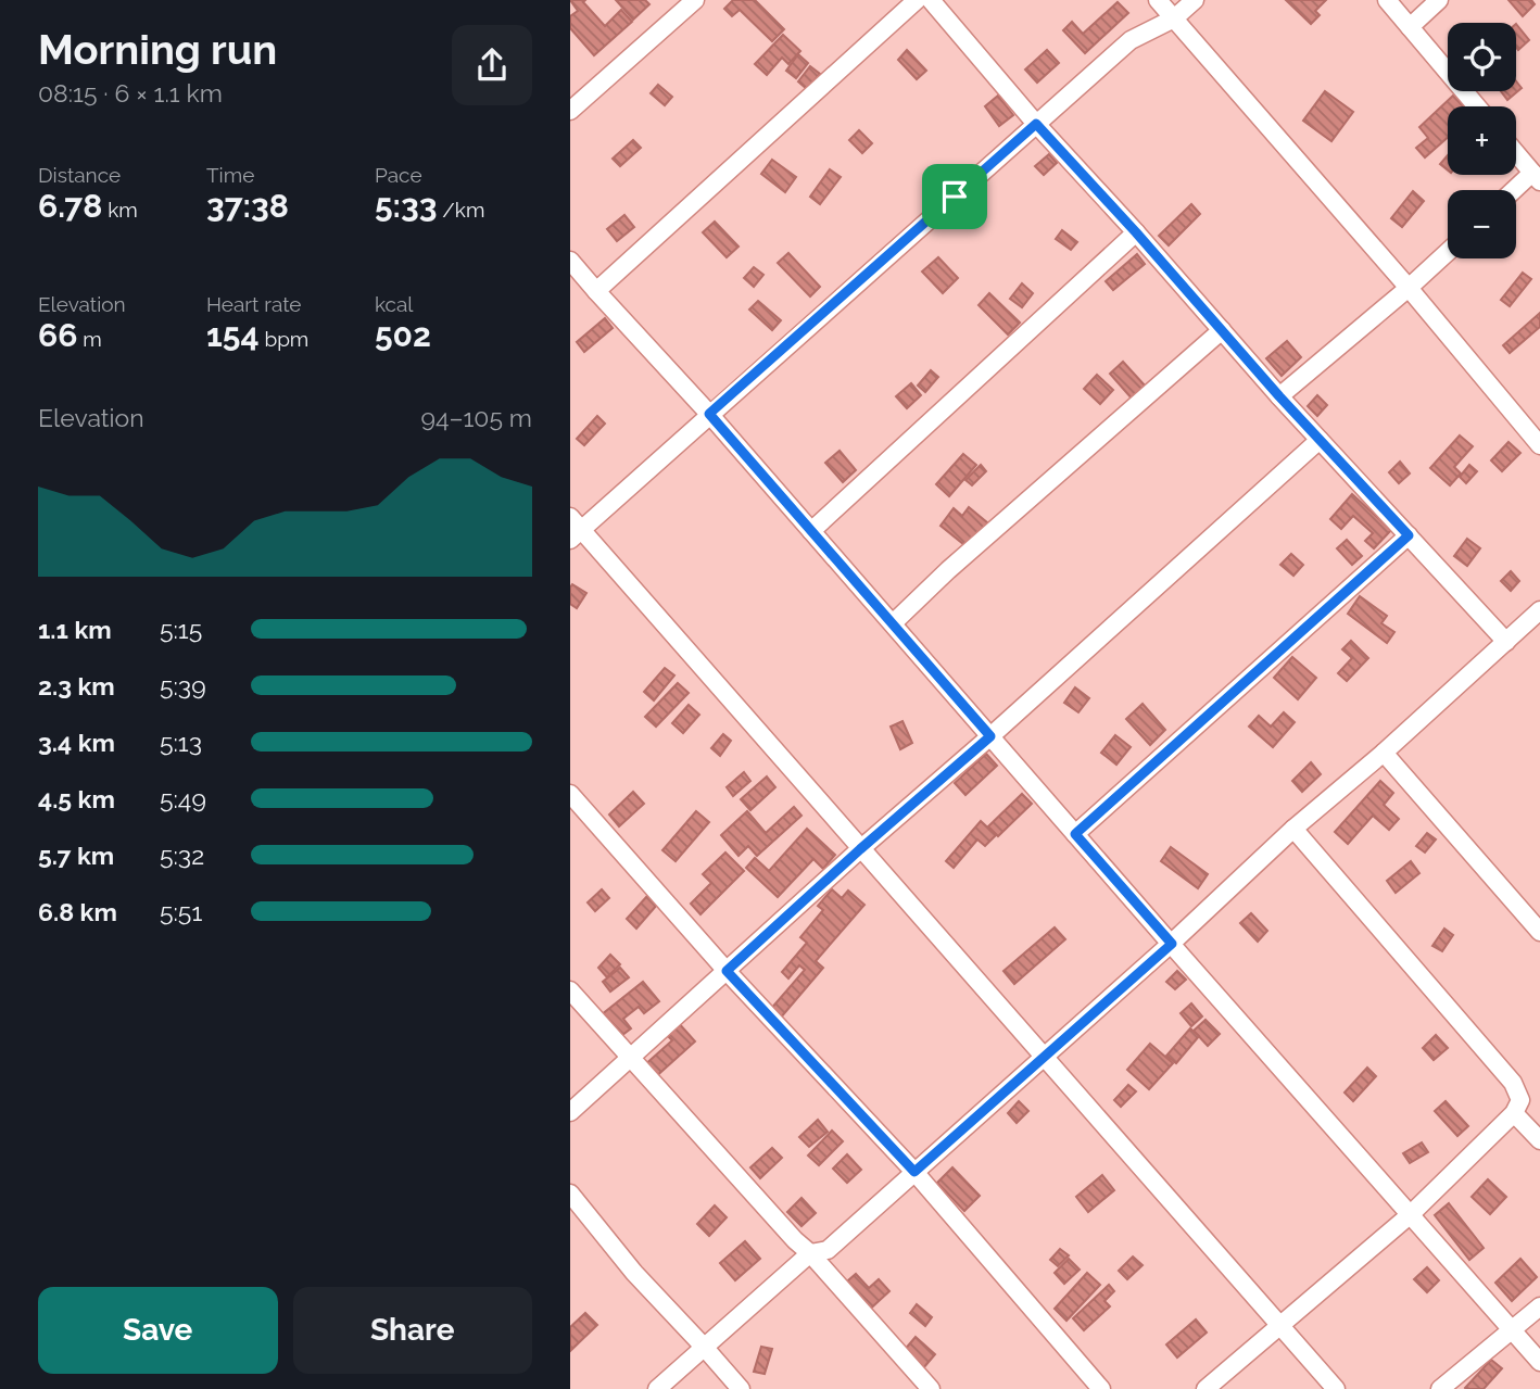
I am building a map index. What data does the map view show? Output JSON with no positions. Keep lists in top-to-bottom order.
{
  "page": {
    "heading": ["Morning run", "08:15 · 6 × 1.1 km"],
    "map_buttons": ["+", "−"],
    "stats": [
      ["Distance", "6.78 km"],
      ["Time", "37:38"],
      ["Pace", "5:33 /km"],
      ["Elevation", "66 m"],
      ["Heart rate", "154 bpm"],
      ["kcal", "502"]
    ],
    "chart": ["Elevation", "94–105 m"],
    "list": [
      {
        "name": "1.1 km",
        "note": "5:15"
      },
      {
        "name": "2.3 km",
        "note": "5:39"
      },
      {
        "name": "3.4 km",
        "note": "5:13"
      },
      {
        "name": "4.5 km",
        "note": "5:49"
      },
      {
        "name": "5.7 km",
        "note": "5:32"
      },
      {
        "name": "6.8 km",
        "note": "5:51"
      }
    ],
    "buttons": ["Save", "Share"]
  }
}
